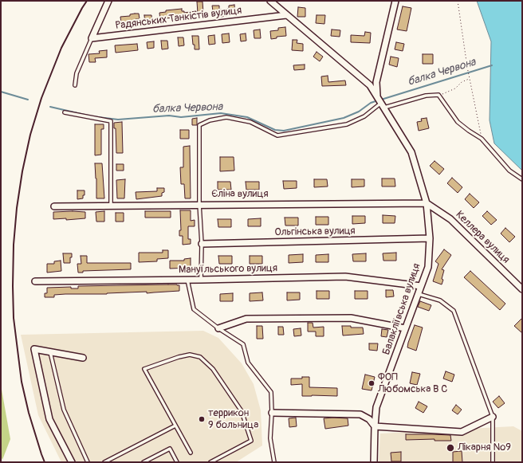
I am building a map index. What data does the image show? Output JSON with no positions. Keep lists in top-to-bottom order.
{
  "streets": {
    "street": [
      "Радянських Танкістів вулиця",
      "Єліна вулиця",
      "Ольгінська вулиця",
      "Келлера вулиця",
      "Мануїльського вулиця",
      "Балакліївська вулиця"
    ]
  },
  "crossings": [
    ["Єліна вулиця", "Келлера вулиця"],
    ["Єліна вулиця", "Балакліївська вулиця"],
    ["Ольгінська вулиця", "Балакліївська вулиця"],
    ["Келлера вулиця", "Балакліївська вулиця"],
    ["Мануїльського вулиця", "Балакліївська вулиця"]
  ],
  "water": ["балка Червона"],
  "places": ["ФОП Любомська В С", "террикон 9 больница", "Лікарня №9"]
}
